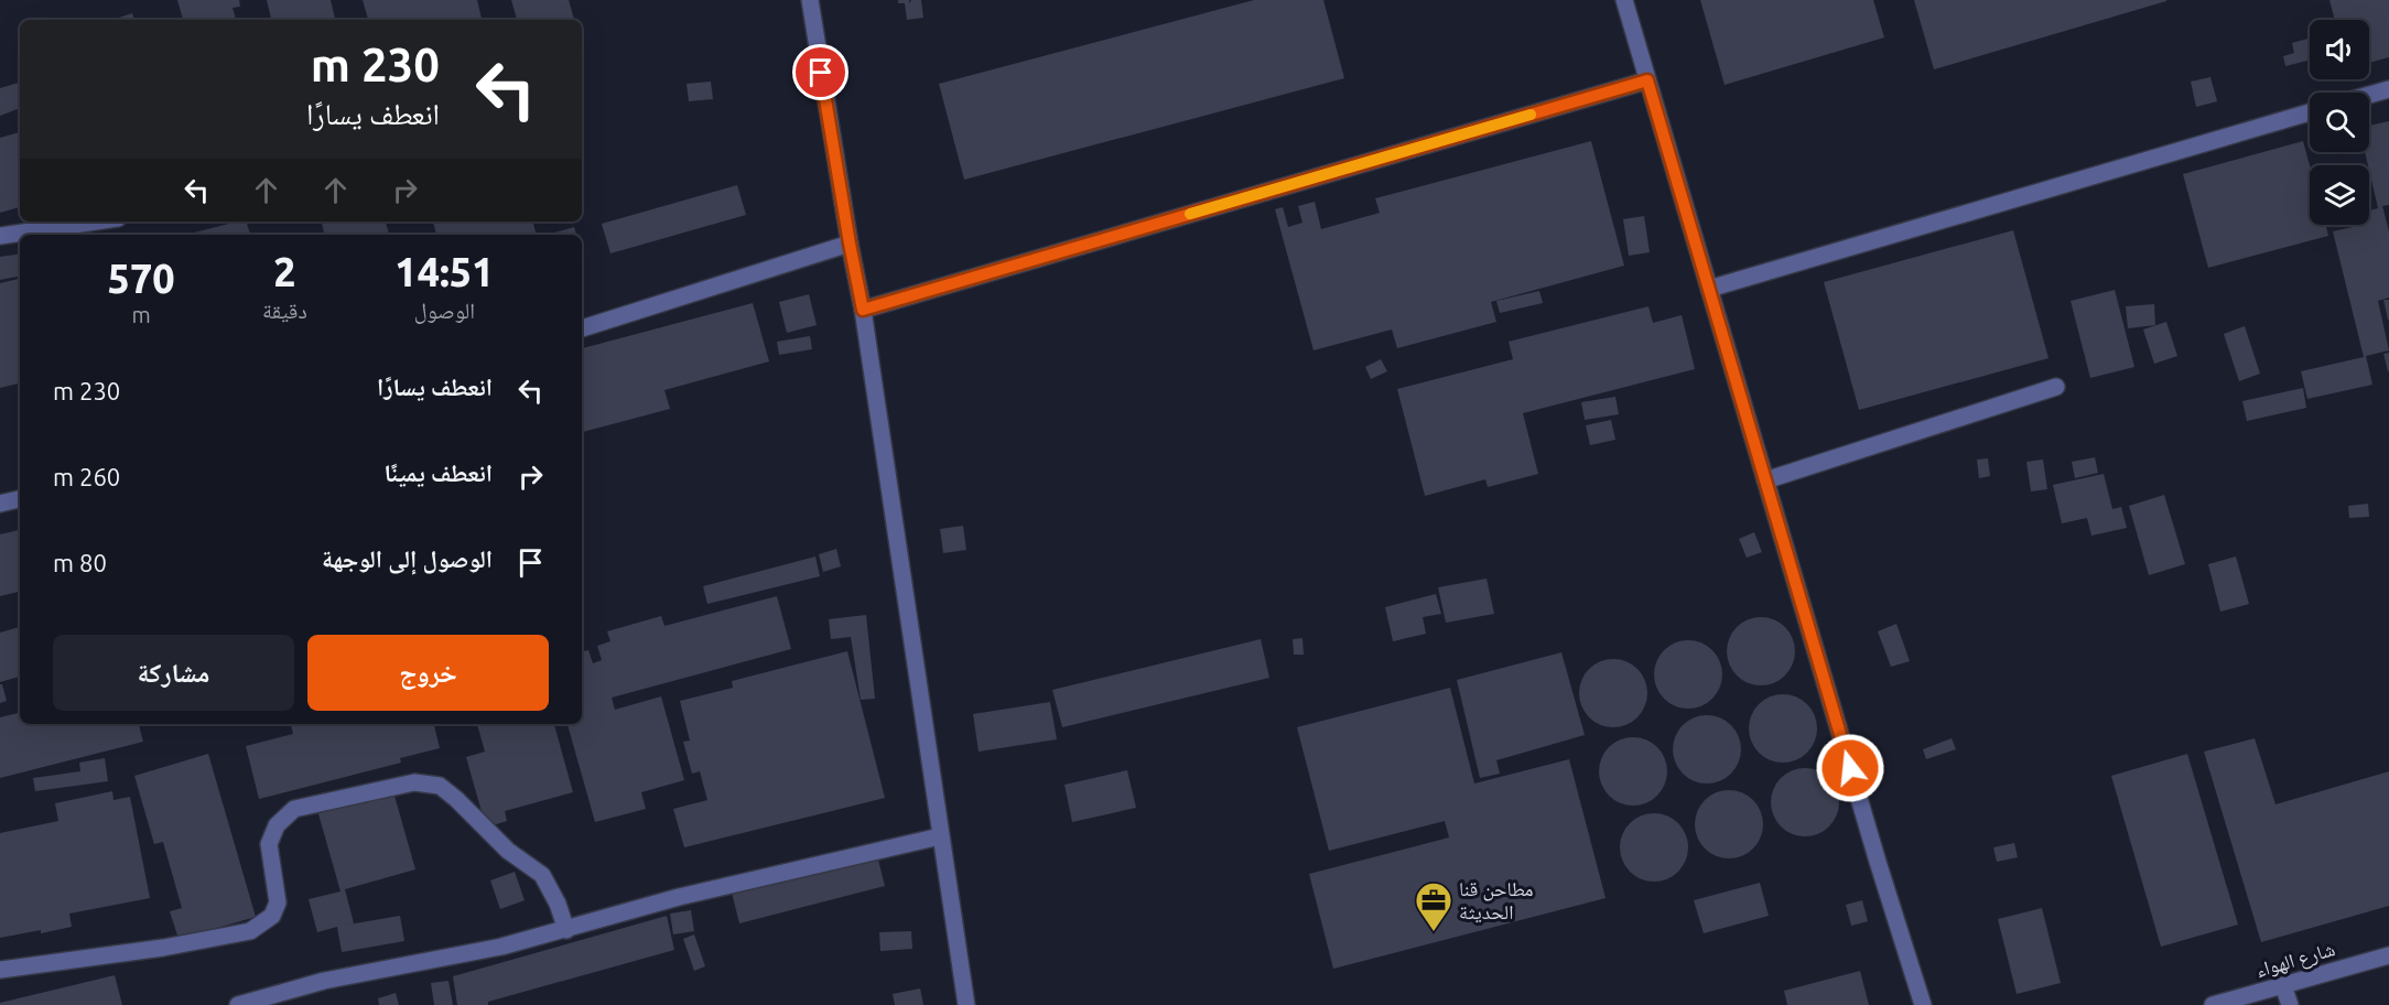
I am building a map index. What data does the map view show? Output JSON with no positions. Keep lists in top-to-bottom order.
{
  "streets": {
    "street": ["شارع الهواء"]
  },
  "places": {
    "office": ["مطاحن قنا الحديثة"]
  },
  "page": {
    "turn": ["230 m", "انعطف يسارًا"],
    "eta": [
      "14:51",
      "الوصول",
      "2",
      "دقيقة",
      "570",
      "m"
    ],
    "list": [
      {
        "name": "انعطف يسارًا",
        "value": "230 m"
      },
      {
        "name": "انعطف يمينًا",
        "value": "260 m"
      },
      {
        "name": "الوصول إلى الوجهة",
        "value": "80 m"
      }
    ],
    "buttons": ["خروج", "مشاركة"]
  }
}
